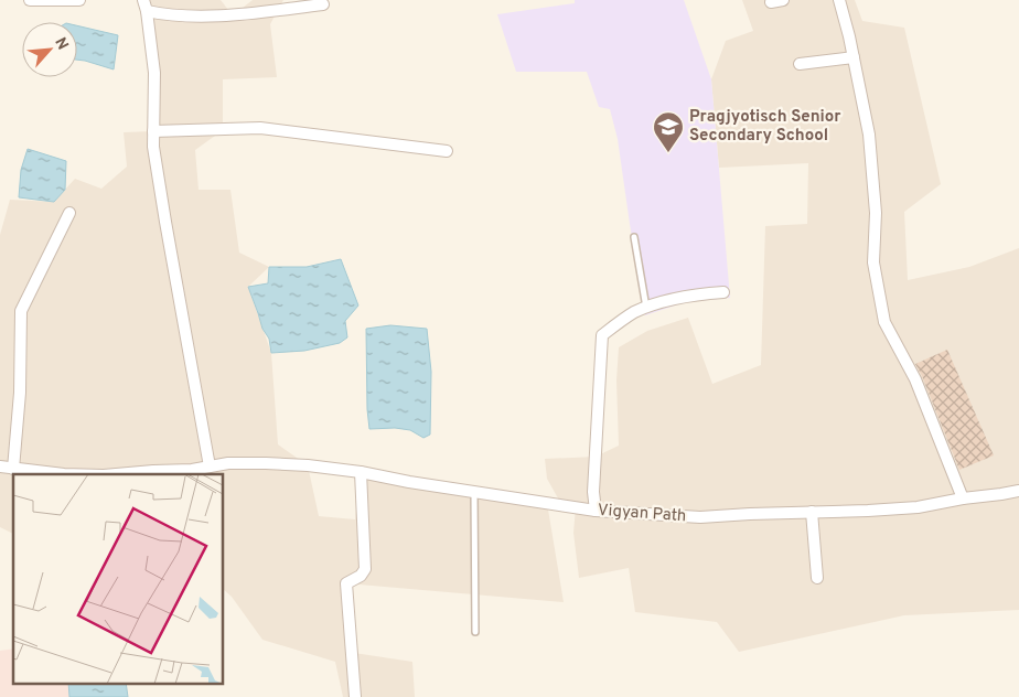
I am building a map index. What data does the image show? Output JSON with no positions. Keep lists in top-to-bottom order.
{
  "streets": {
    "street": ["Vigyan Path"]
  },
  "places": {
    "school or university": ["Pragjyotisch Senior Secondary School"]
  },
  "north": "top right"
}
